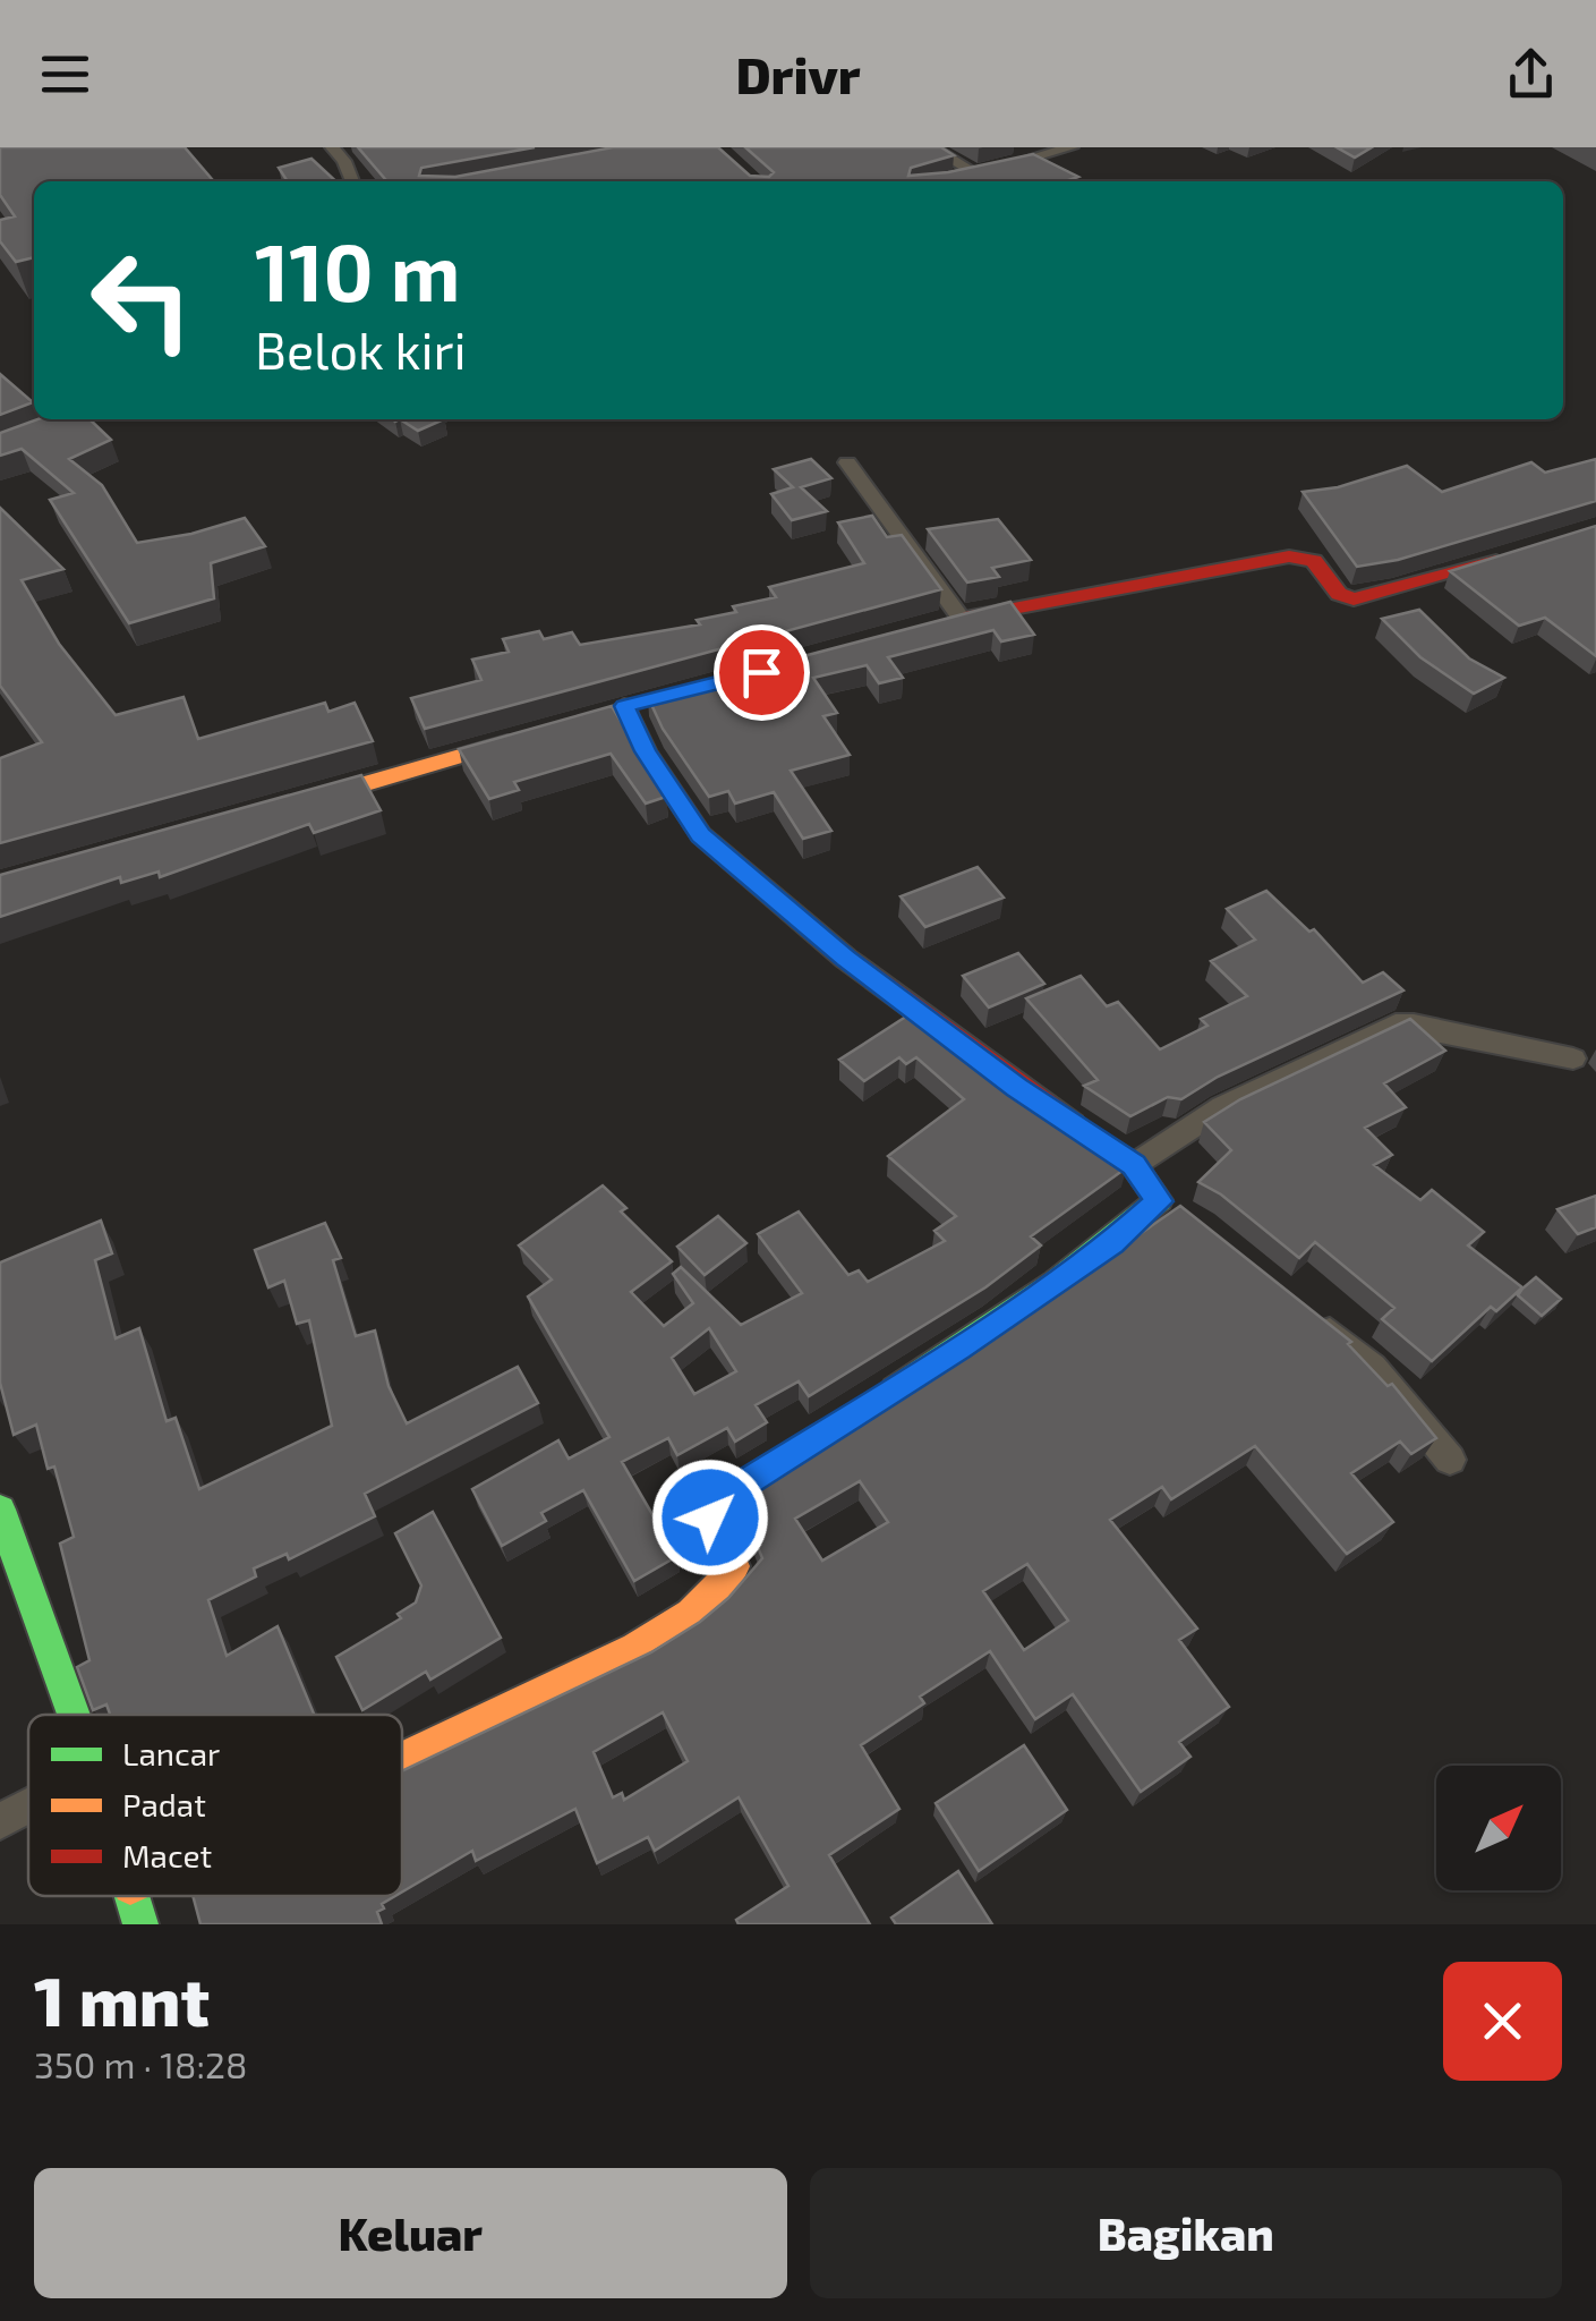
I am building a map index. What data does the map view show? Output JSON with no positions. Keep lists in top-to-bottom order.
{
  "legend": ["Lancar", "Padat", "Macet"],
  "north": "top right",
  "page": {
    "header": "Drivr",
    "turn": ["110 m", "Belok kiri"],
    "heading": ["1 mnt", "350 m · 18:28"],
    "buttons": ["Keluar", "Bagikan"]
  }
}
